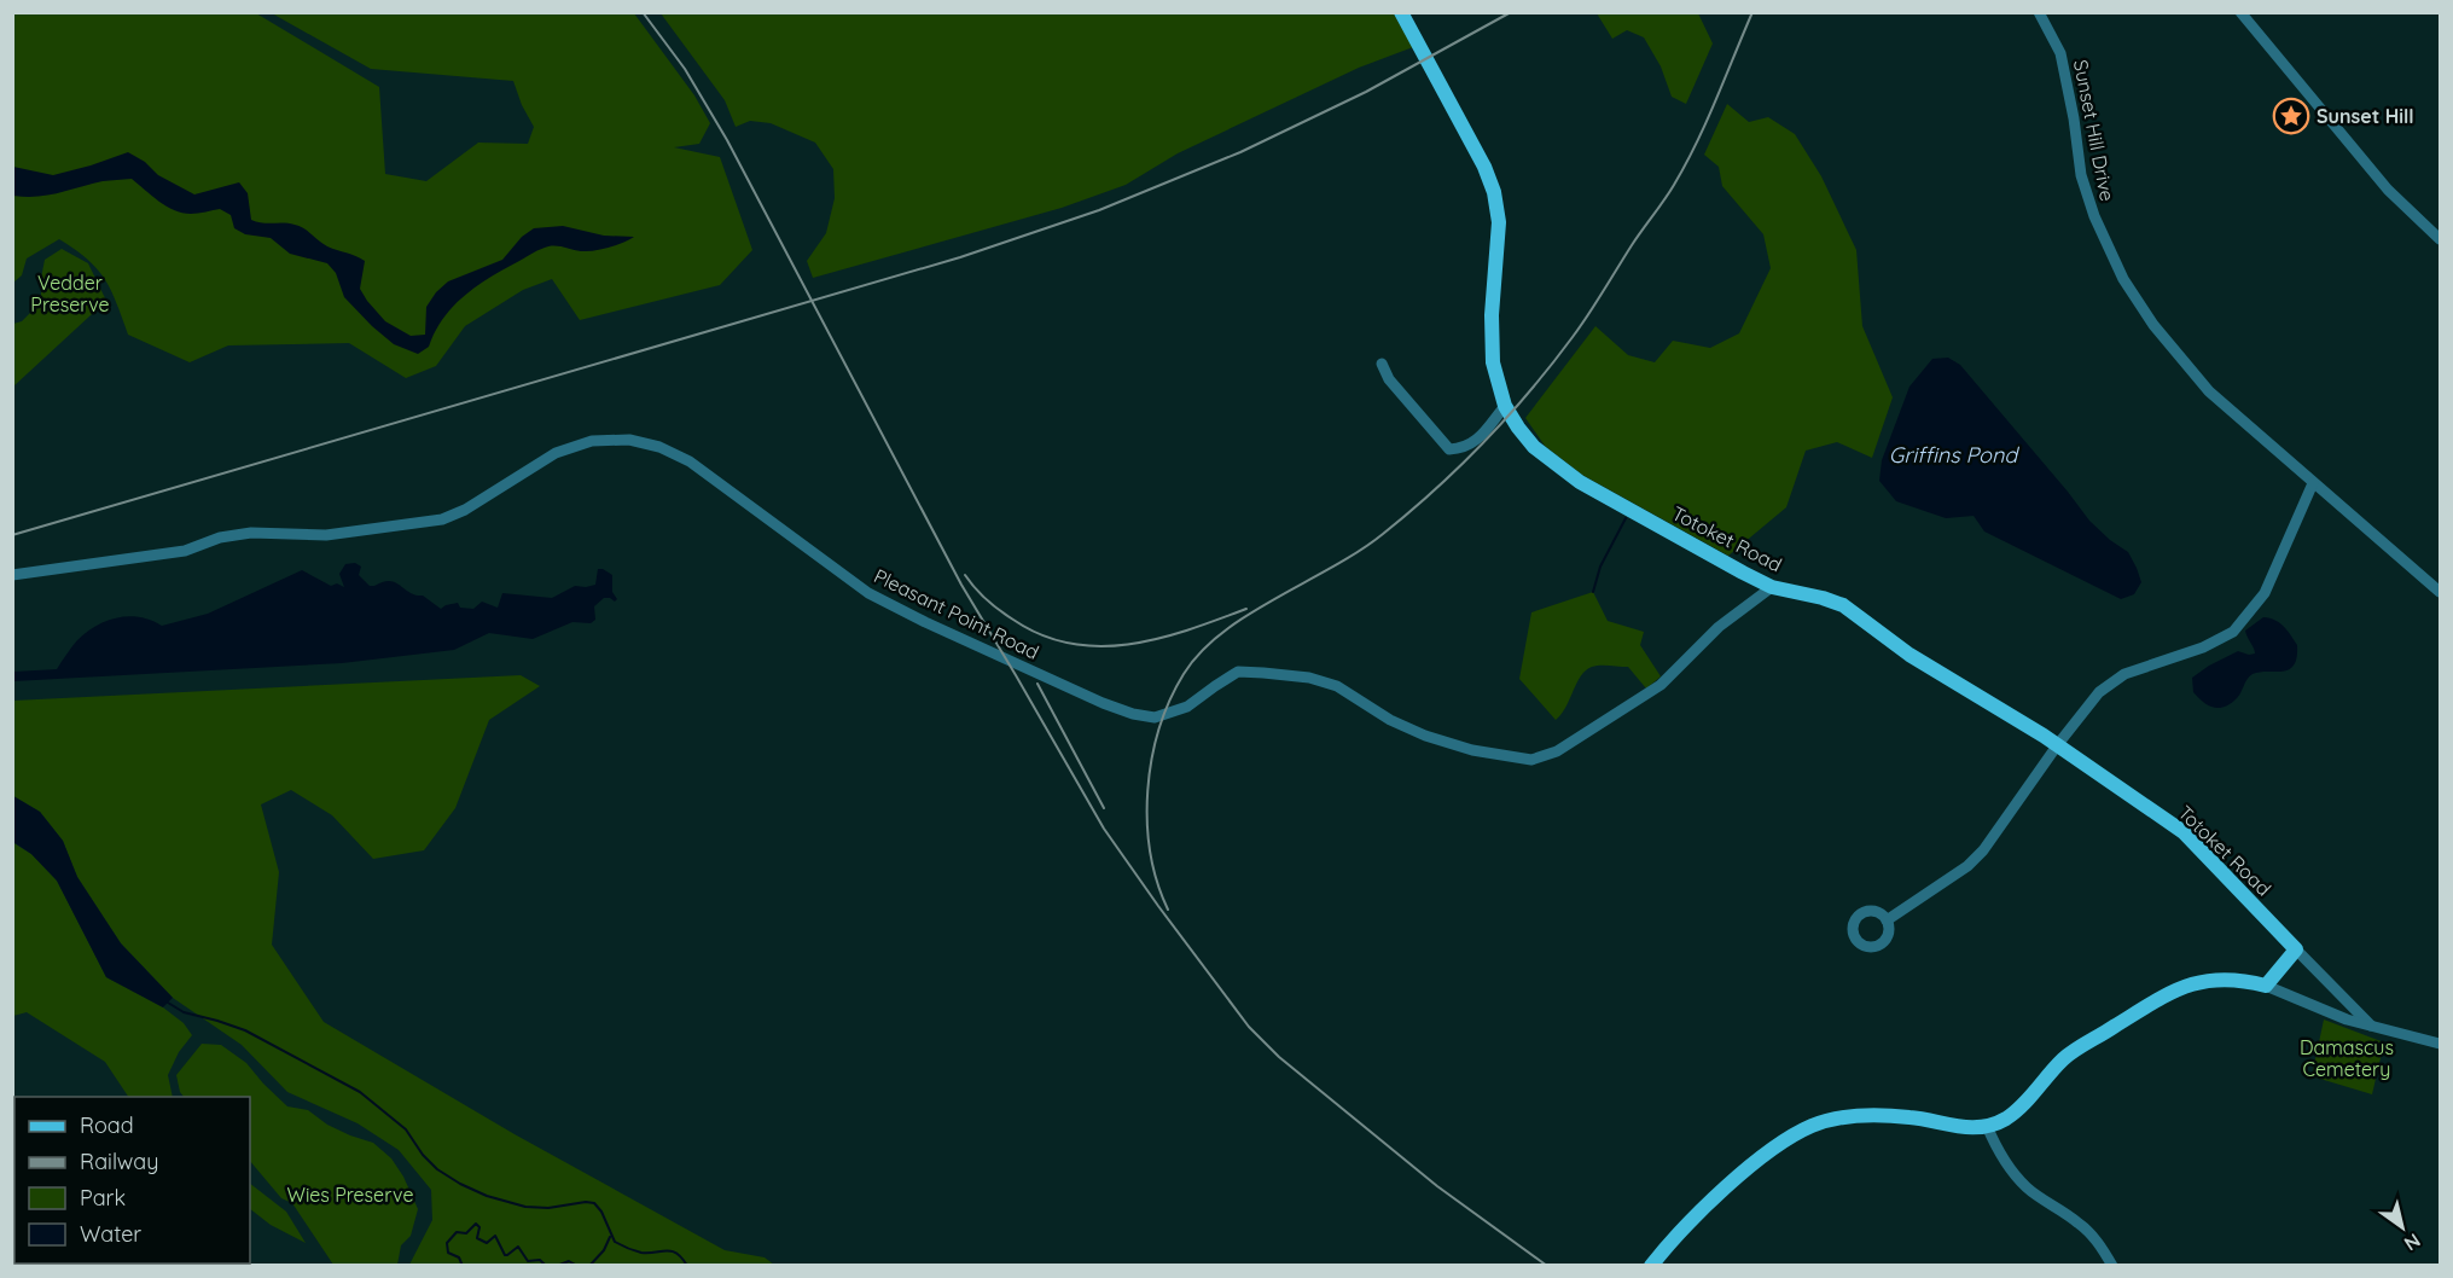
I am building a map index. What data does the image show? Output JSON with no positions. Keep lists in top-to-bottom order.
{
  "streets": {
    "main road": ["Totoket Road"],
    "street": ["Sunset Hill Drive", "Pleasant Point Road"]
  },
  "crossings": [
    ["Totoket Road", "Pleasant Point Road"]
  ],
  "water": ["Griffins Pond"],
  "parks": ["Vedder Preserve", "Damascus Cemetery", "Wies Preserve"],
  "places": {
    "place": ["Sunset Hill"]
  },
  "legend": [
    "Road",
    "Railway",
    "Park",
    "Water"
  ],
  "north": "bottom right"
}
